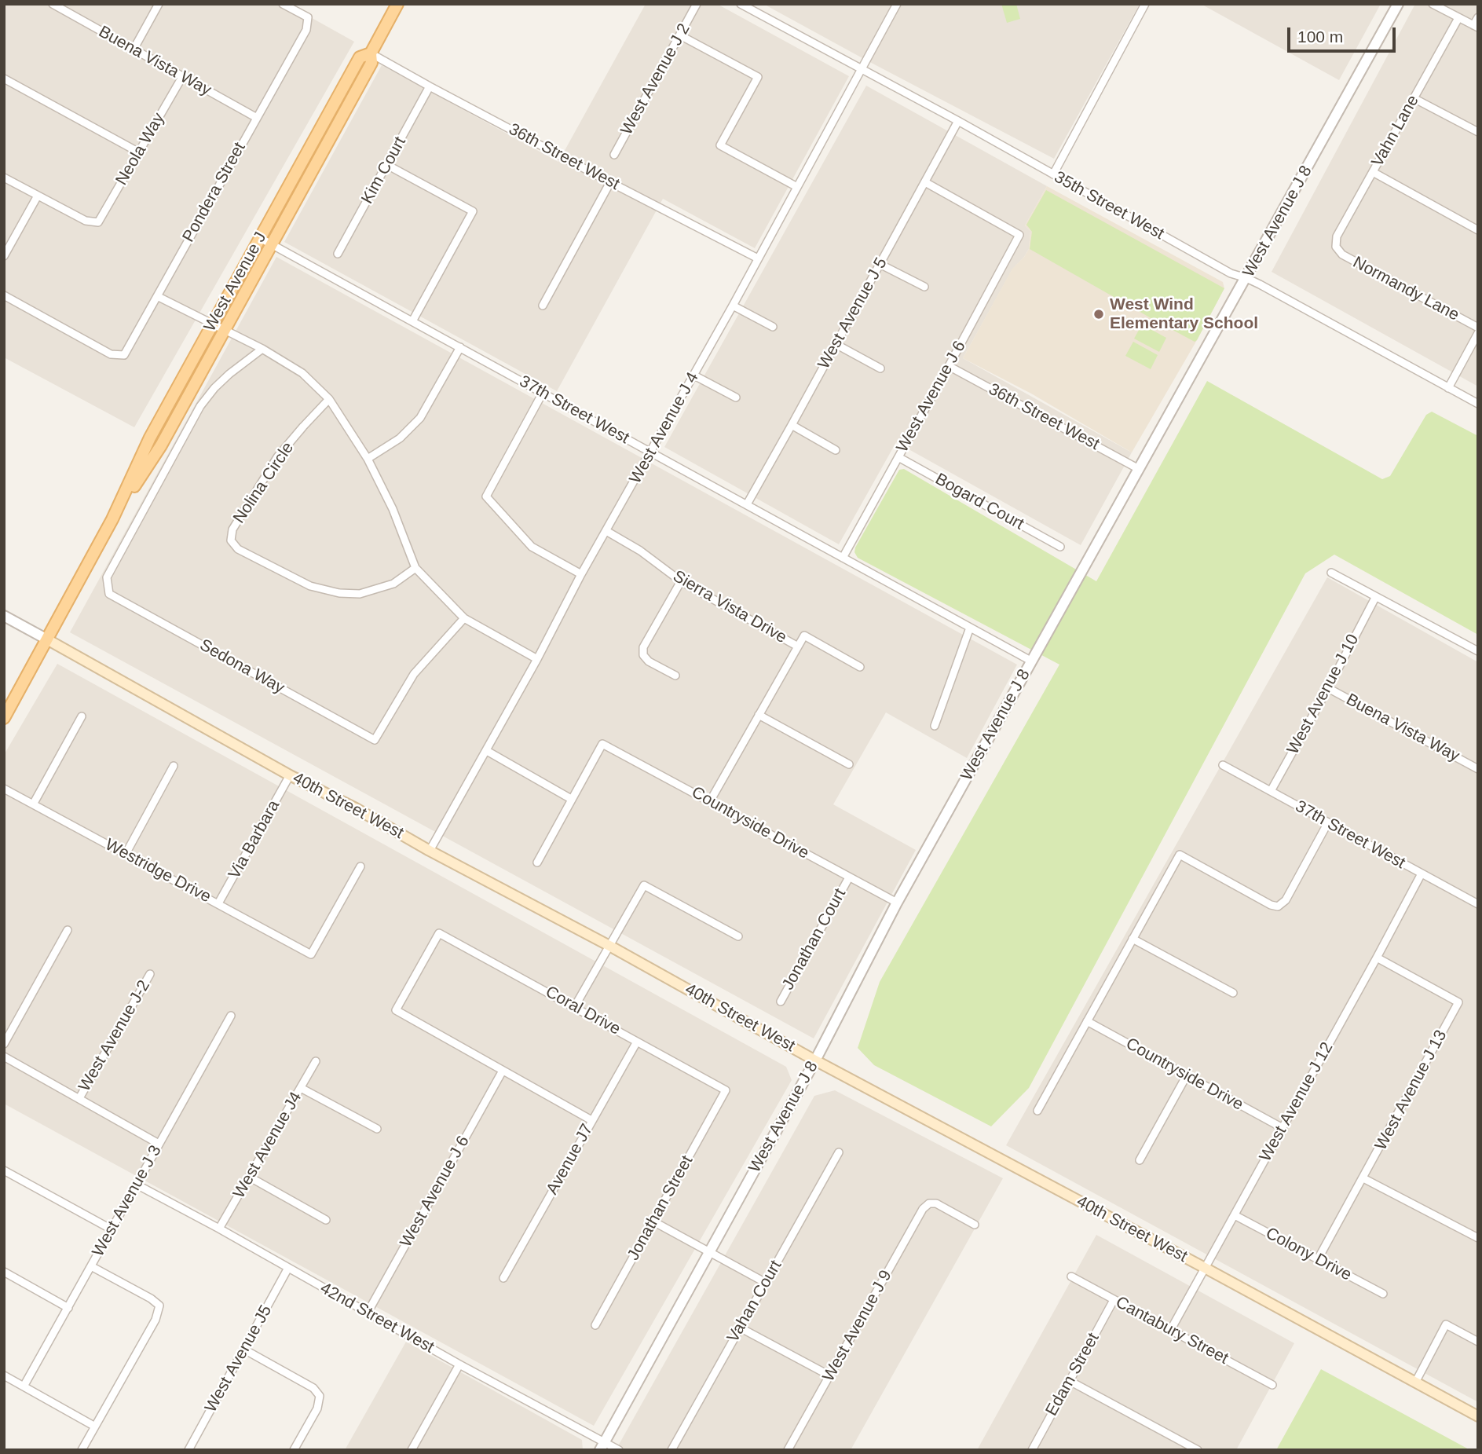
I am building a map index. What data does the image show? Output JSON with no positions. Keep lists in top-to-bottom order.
{
  "streets": {
    "main road": ["West Avenue J", "40th Street West"],
    "street": [
      "Buena Vista Way",
      "West Avenue J 2",
      "Vahn Lane",
      "Neola Way",
      "36th Street West",
      "Kim Court",
      "Pondera Street",
      "35th Street West",
      "West Avenue J 8",
      "Normandy Lane",
      "West Avenue J 5",
      "West Avenue J 6",
      "37th Street West",
      "West Avenue J 4",
      "Nolina Circle",
      "Bogard Court",
      "Sierra Vista Drive",
      "Sedona Way",
      "West Avenue J 10",
      "Countryside Drive",
      "Via Barbara",
      "Westridge Drive",
      "Jonathan Court",
      "Coral Drive",
      "West Avenue J-2",
      "West Avenue J 13",
      "West Avenue J 12",
      "West Avenue J4",
      "Avenue J7",
      "West Avenue J 3",
      "Jonathan Street",
      "Colony Drive",
      "Vahan Court",
      "42nd Street West",
      "West Avenue J 9",
      "Cantabury Street",
      "West Avenue J5",
      "Edam Street"
    ]
  },
  "crossings": [
    ["Buena Vista Way", "Neola Way"],
    ["Buena Vista Way", "Pondera Street"],
    ["Buena Vista Way", "West Avenue J 10"],
    ["Vahn Lane", "Normandy Lane"],
    ["36th Street West", "Kim Court"],
    ["36th Street West", "West Avenue J 8"],
    ["36th Street West", "West Avenue J"],
    ["36th Street West", "West Avenue J 6"],
    ["36th Street West", "West Avenue J 4"],
    ["35th Street West", "West Avenue J 8"],
    ["35th Street West", "West Avenue J 5"],
    ["35th Street West", "West Avenue J 4"],
    ["West Avenue J 8", "37th Street West"],
    ["West Avenue J 8", "40th Street West"],
    ["West Avenue J 8", "Countryside Drive"],
    ["West Avenue J 8", "42nd Street West"],
    ["West Avenue J", "37th Street West"],
    ["West Avenue J", "40th Street West"],
    ["West Avenue J 5", "West Avenue J 6"],
    ["West Avenue J 5", "37th Street West"],
    ["West Avenue J 6", "37th Street West"],
    ["West Avenue J 6", "Bogard Court"],
    ["West Avenue J 6", "Coral Drive"],
    ["West Avenue J 6", "42nd Street West"],
    ["37th Street West", "West Avenue J 4"],
    ["37th Street West", "West Avenue J 10"],
    ["37th Street West", "West Avenue J 12"],
    ["West Avenue J 4", "Sierra Vista Drive"],
    ["West Avenue J 4", "40th Street West"],
    ["40th Street West", "Via Barbara"],
    ["40th Street West", "West Avenue J 12"],
    ["Countryside Drive", "Jonathan Court"],
    ["Countryside Drive", "West Avenue J 12"],
    ["Via Barbara", "Westridge Drive"],
    ["Coral Drive", "Avenue J7"],
    ["Coral Drive", "Jonathan Street"],
    ["West Avenue J 13", "West Avenue J 12"],
    ["West Avenue J 13", "Colony Drive"],
    ["West Avenue J 12", "Colony Drive"],
    ["West Avenue J 12", "Cantabury Street"],
    ["West Avenue J4", "42nd Street West"],
    ["West Avenue J 3", "42nd Street West"],
    ["42nd Street West", "West Avenue J5"],
    ["Cantabury Street", "Edam Street"]
  ],
  "places": ["West Wind Elementary School"],
  "scale_bar": "100 m"
}
